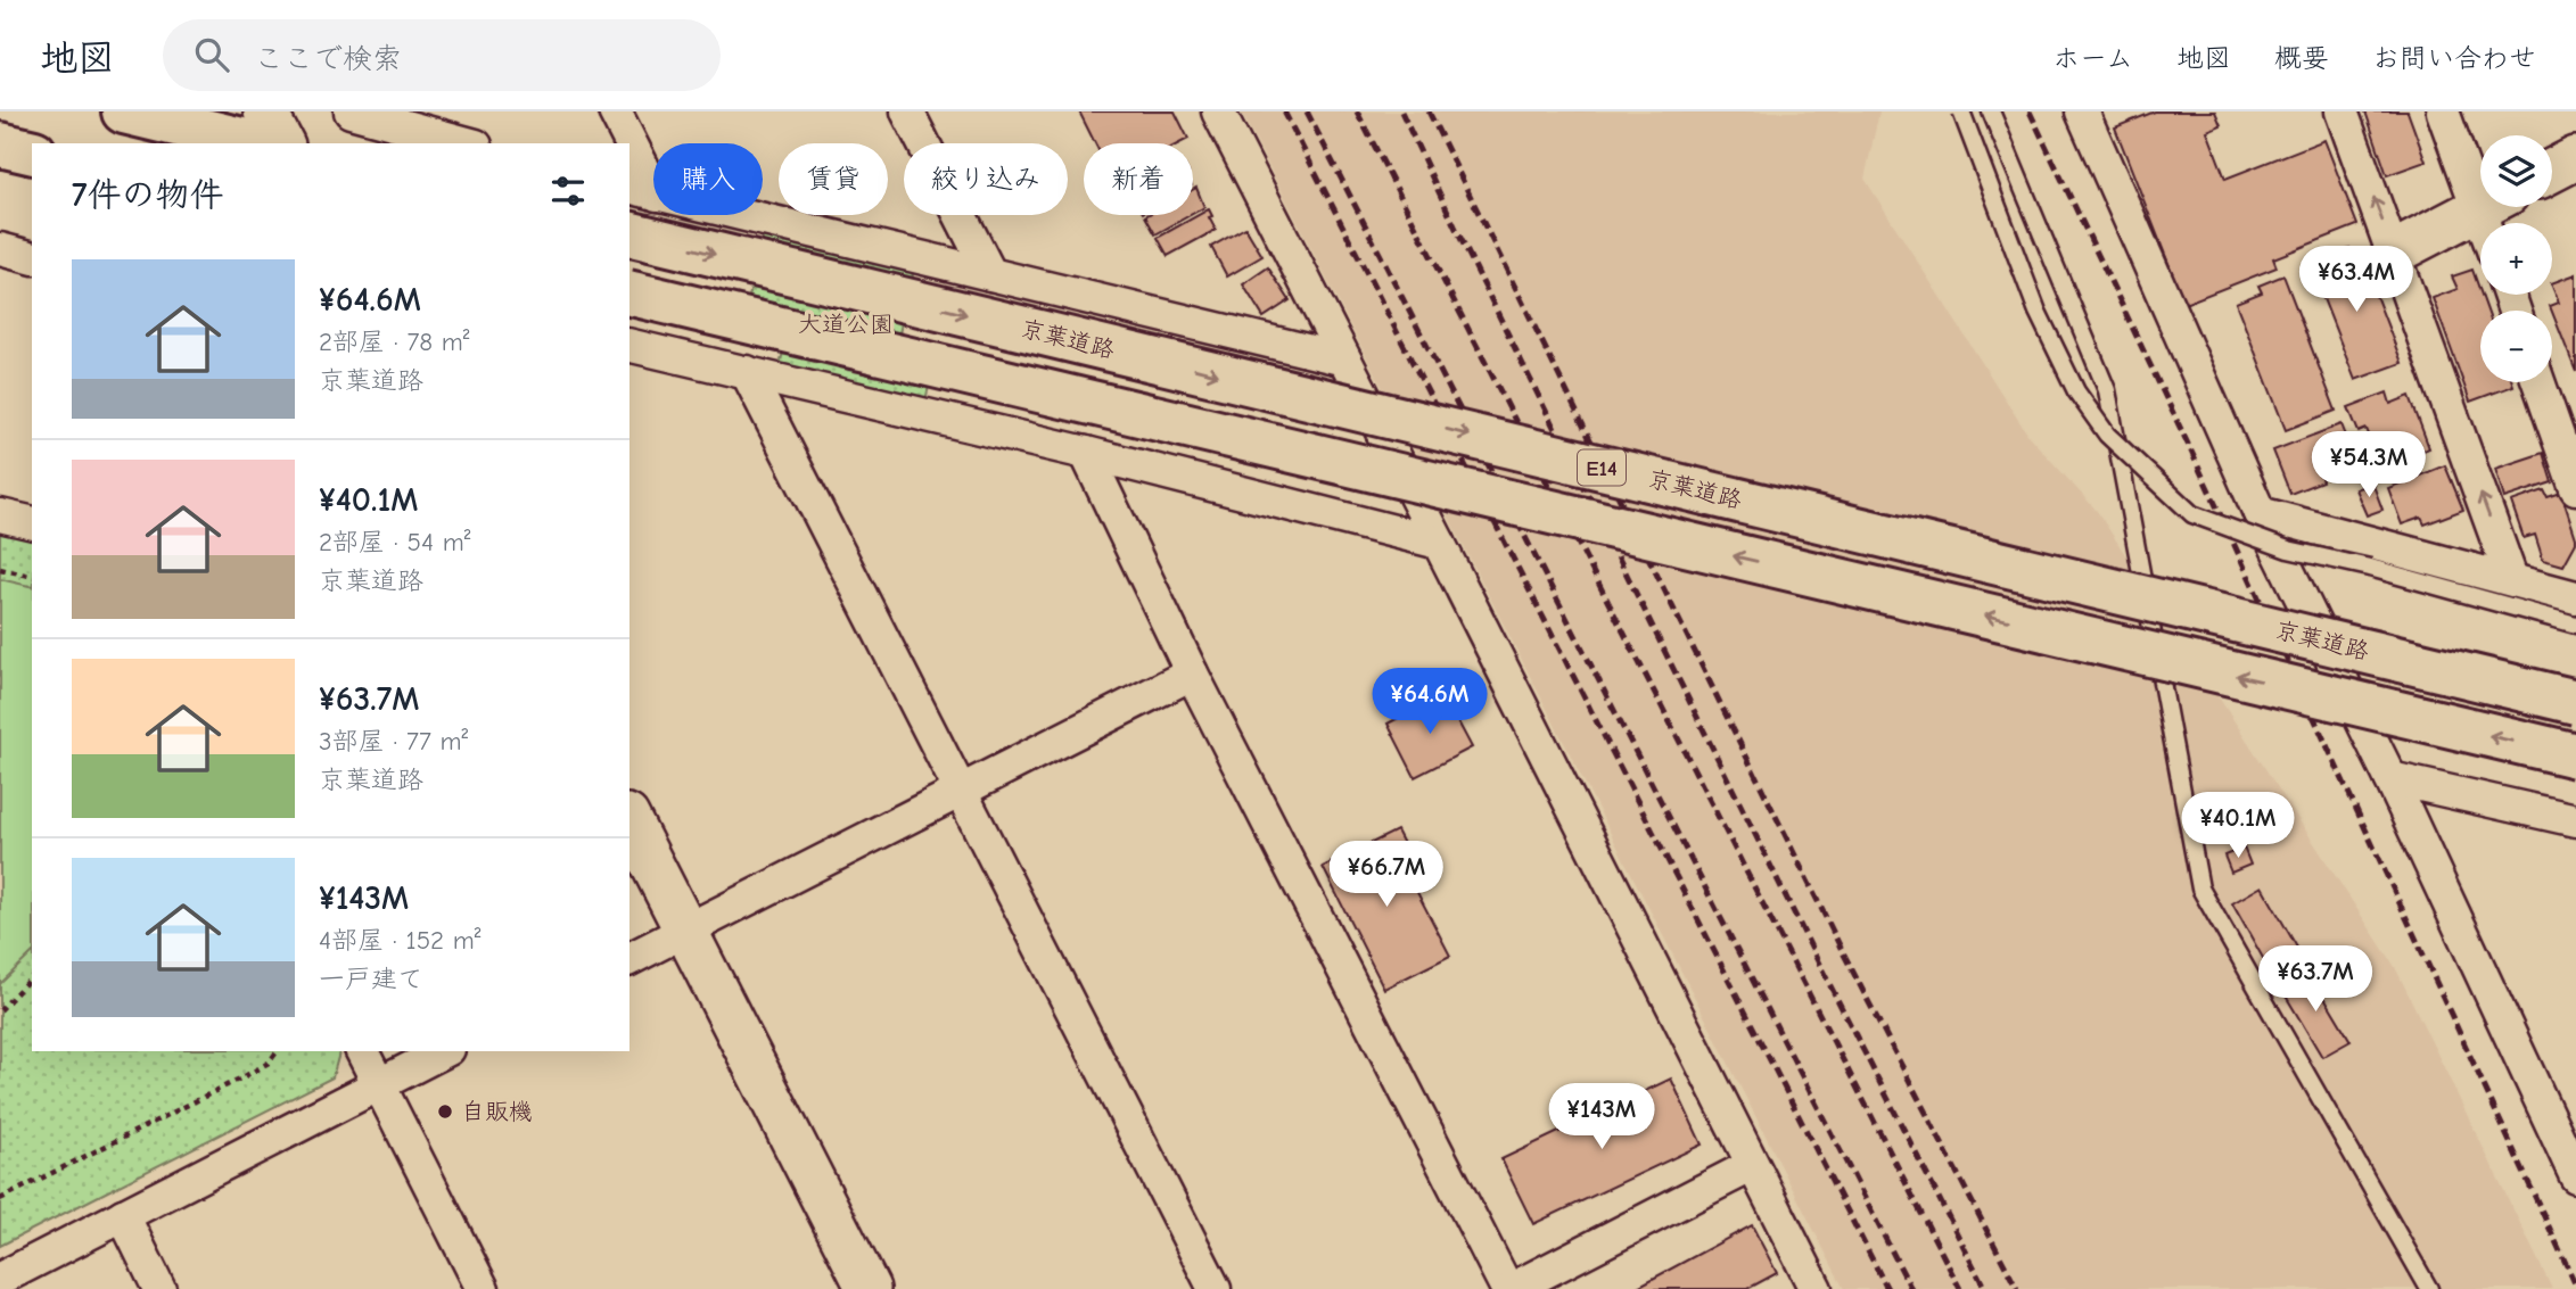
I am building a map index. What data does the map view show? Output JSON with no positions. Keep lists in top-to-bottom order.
{
  "streets": {
    "highway": ["京葉道路", "E14"]
  },
  "parks": ["大道公園"],
  "places": ["自販機"],
  "page": {
    "header": "地図",
    "search": "ここで検索",
    "nav": [
      "ホーム",
      "地図",
      "概要",
      "お問い合わせ"
    ],
    "map_buttons": ["+", "−"],
    "chip": [
      "購入",
      "賃貸",
      "絞り込み",
      "新着"
    ],
    "heading": "7件の物件",
    "list": [
      {
        "name": "¥64.6M",
        "note": "2部屋 · 78 m² · 京葉道路"
      },
      {
        "name": "¥40.1M",
        "note": "2部屋 · 54 m² · 京葉道路"
      },
      {
        "name": "¥63.7M",
        "note": "3部屋 · 77 m² · 京葉道路"
      },
      {
        "name": "¥143M",
        "note": "4部屋 · 152 m² · 一戸建て"
      }
    ],
    "price": [
      "¥63.4M",
      "¥54.3M",
      "¥64.6M",
      "¥40.1M",
      "¥66.7M",
      "¥63.7M",
      "¥143M"
    ]
  }
}
